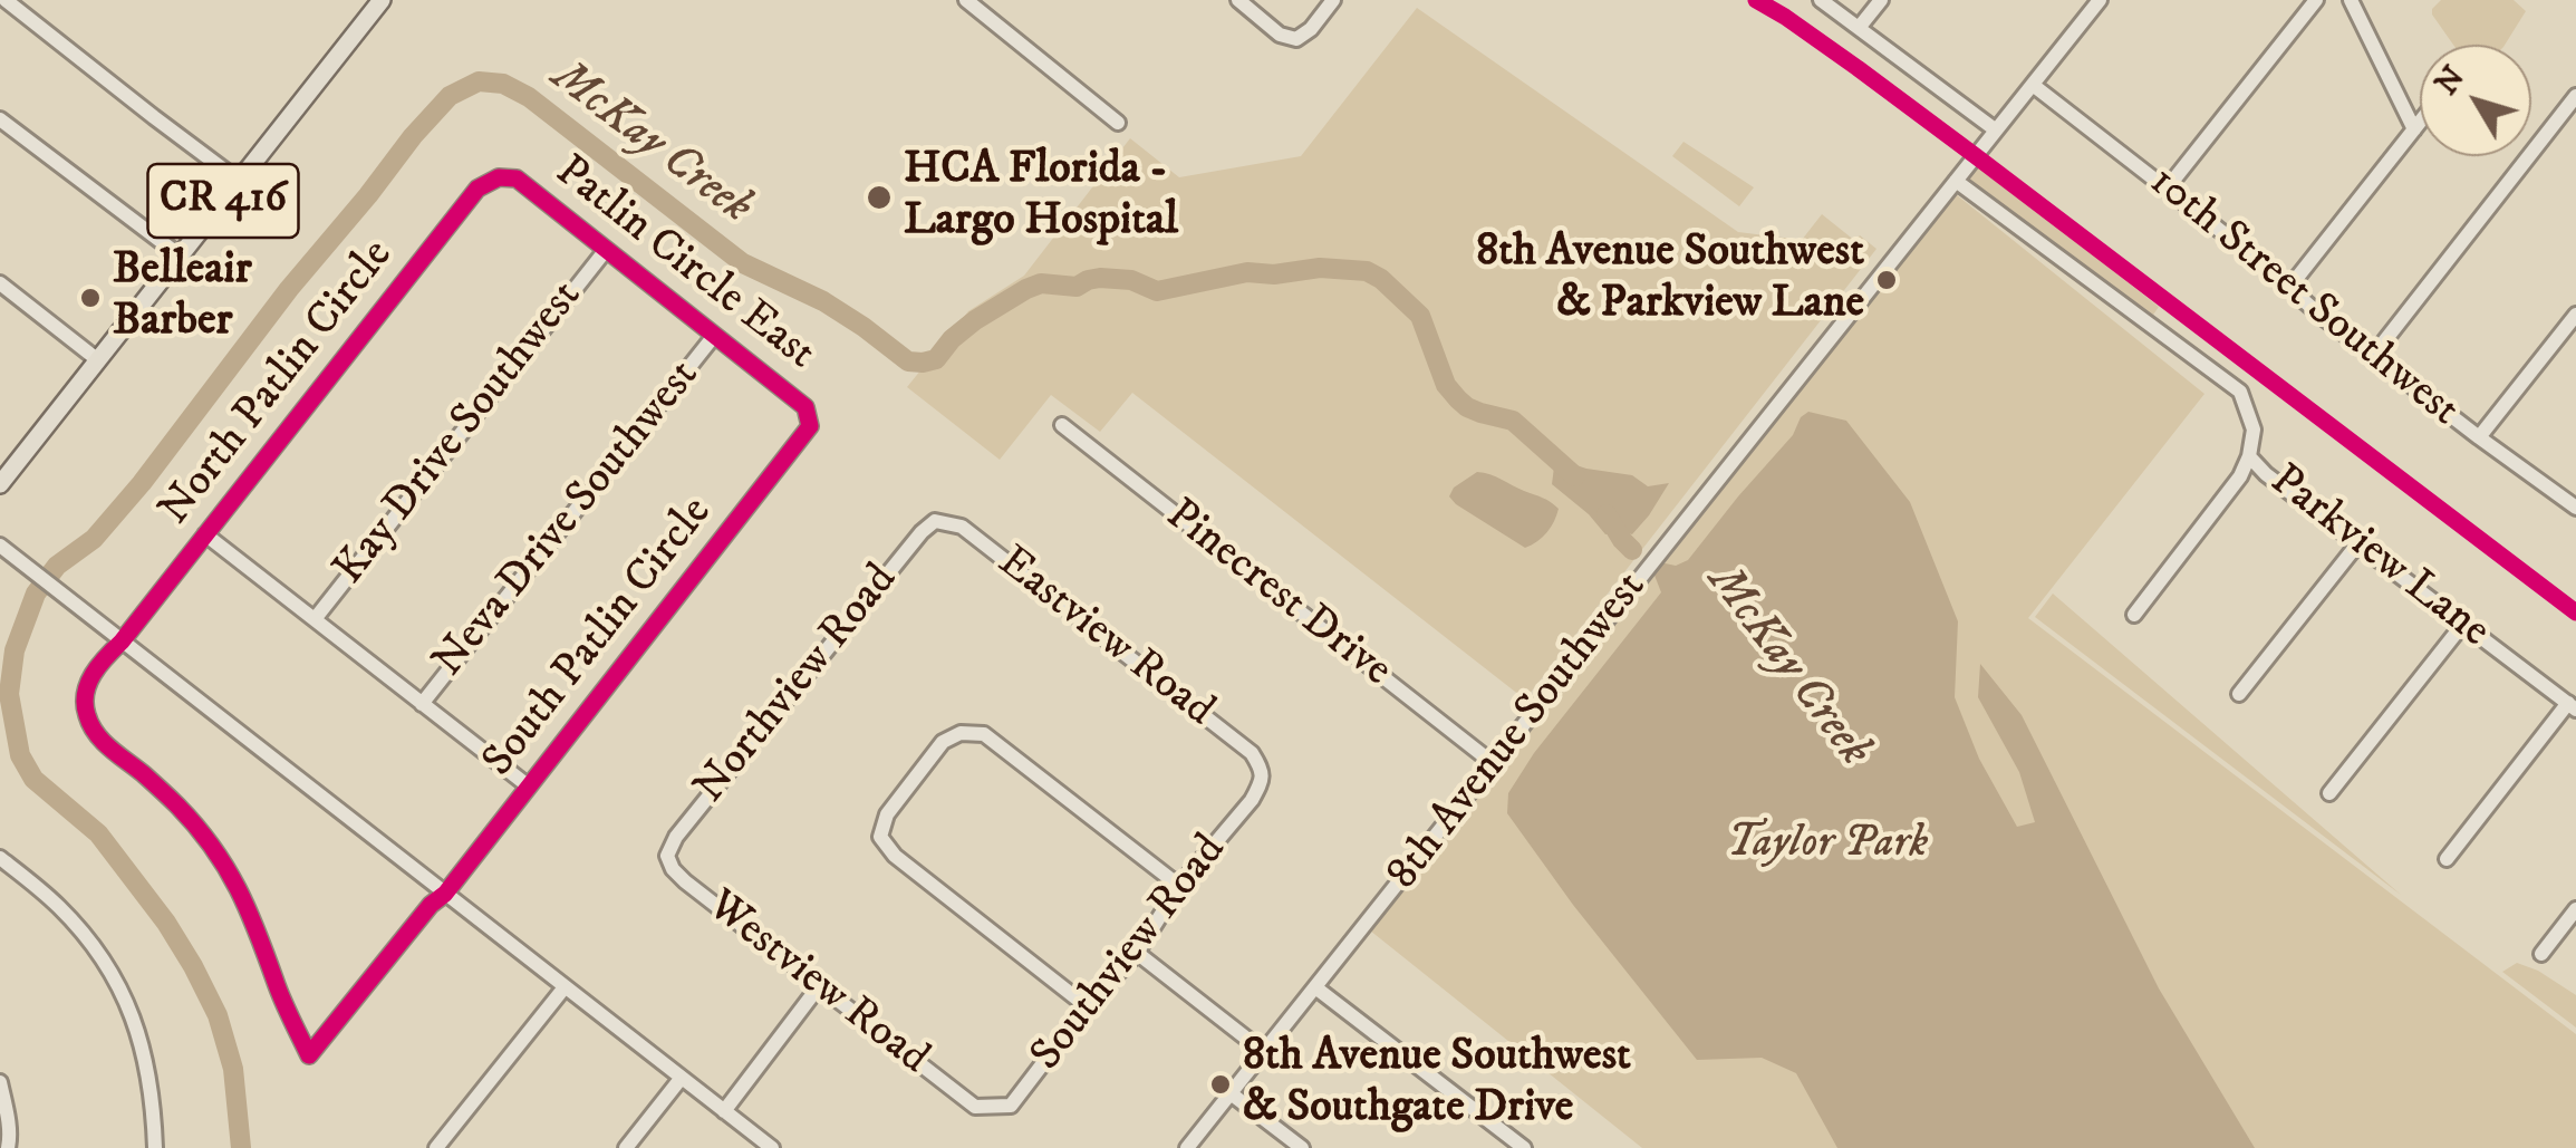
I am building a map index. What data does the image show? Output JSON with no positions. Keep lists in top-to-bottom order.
{
  "streets": {
    "main road": ["CR 416"],
    "street": [
      "Patlin Circle East",
      "10th Street Southwest",
      "North Patlin Circle",
      "Kay Drive Southwest",
      "Neva Drive Southwest",
      "Parkview Lane",
      "Pinecrest Drive",
      "South Patlin Circle",
      "Eastview Road",
      "Northview Road",
      "8th Avenue Southwest",
      "Southview Road",
      "Westview Road"
    ]
  },
  "crossings": [
    ["Patlin Circle East", "North Patlin Circle"],
    ["Patlin Circle East", "Kay Drive Southwest"],
    ["Patlin Circle East", "Neva Drive Southwest"],
    ["Patlin Circle East", "South Patlin Circle"],
    ["10th Street Southwest", "8th Avenue Southwest"],
    ["North Patlin Circle", "South Patlin Circle"],
    ["Parkview Lane", "8th Avenue Southwest"],
    ["Pinecrest Drive", "8th Avenue Southwest"],
    ["Eastview Road", "Northview Road"],
    ["Eastview Road", "Southview Road"],
    ["Northview Road", "Westview Road"],
    ["Southview Road", "Westview Road"]
  ],
  "water": ["McKay Creek"],
  "parks": ["Taylor Park"],
  "places": [
    "HCA Florida - Largo Hospital",
    "8th Avenue Southwest & Parkview Lane",
    "Belleair Barber",
    "8th Avenue Southwest & Southgate Drive"
  ],
  "north": "top left"
}
